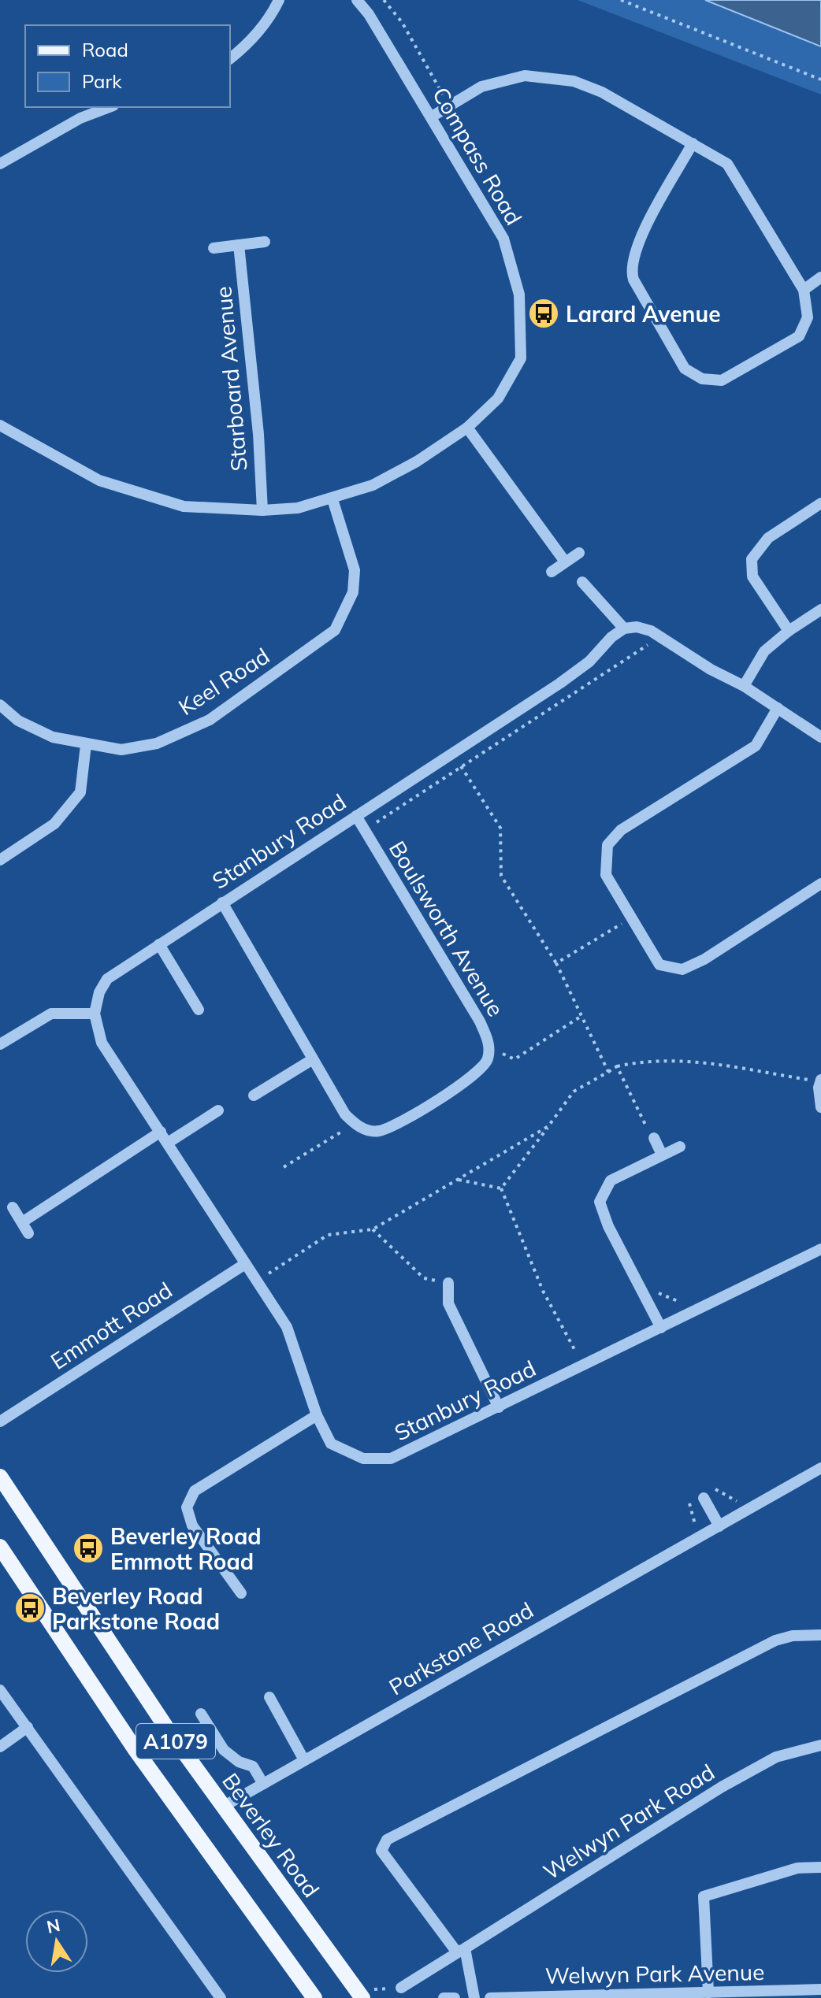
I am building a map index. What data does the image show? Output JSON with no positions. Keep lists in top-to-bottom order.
{
  "streets": {
    "main road": ["A1079", "Beverley Road"],
    "street": [
      "Compass Road",
      "Starboard Avenue",
      "Keel Road",
      "Stanbury Road",
      "Boulsworth Avenue",
      "Emmott Road",
      "Parkstone Road",
      "Welwyn Park Road",
      "Welwyn Park Avenue"
    ]
  },
  "crossings": [
    ["Compass Road", "Starboard Avenue"],
    ["Compass Road", "Keel Road"],
    ["Stanbury Road", "Boulsworth Avenue"],
    ["Stanbury Road", "Emmott Road"],
    ["Parkstone Road", "Beverley Road"]
  ],
  "places": {
    "bus stop": ["Larard Avenue", "Beverley Road Emmott Road", "Beverley Road Parkstone Road"]
  },
  "legend": ["Road", "Park"],
  "north": "top"
}
